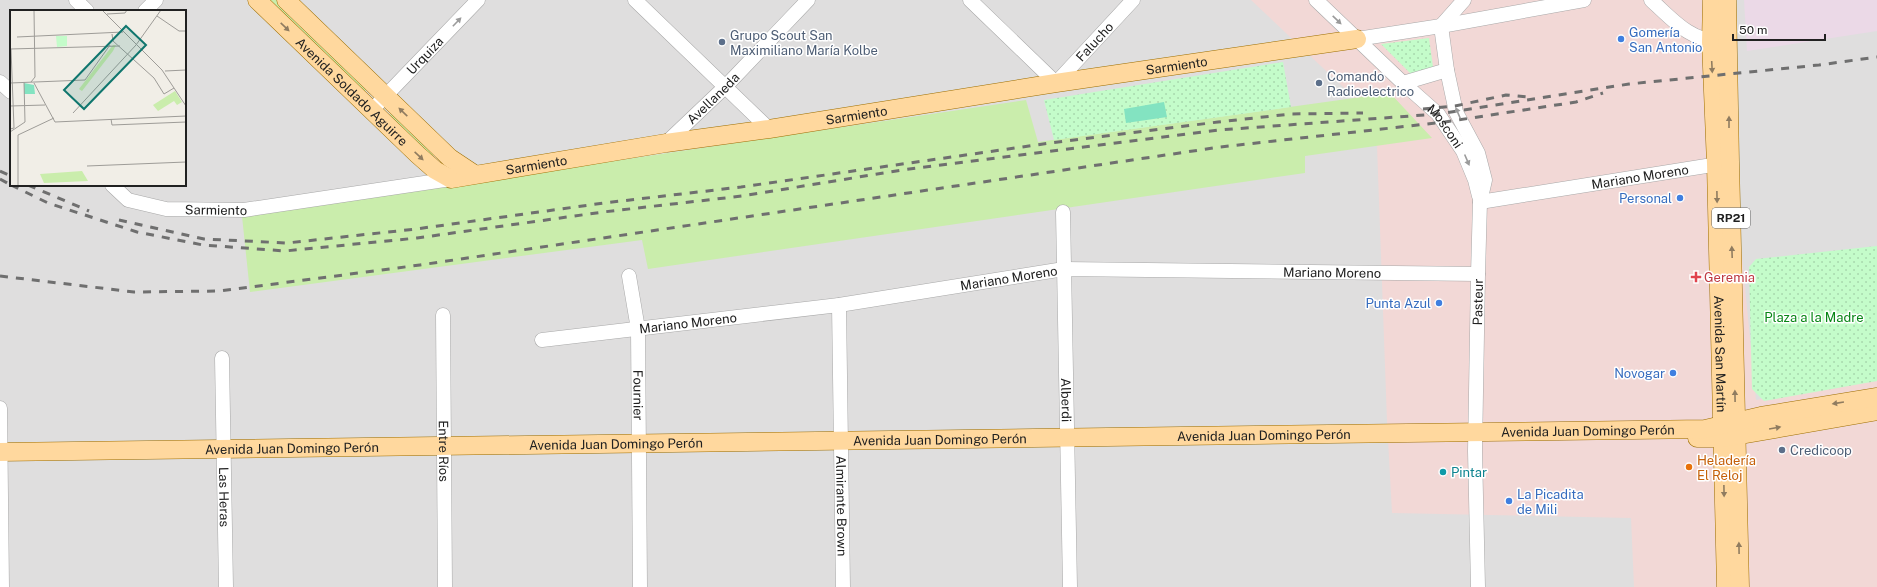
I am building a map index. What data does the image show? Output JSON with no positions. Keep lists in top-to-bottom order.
{
  "streets": {
    "main road": [
      "Sarmiento",
      "Avenida Soldado Aguirre",
      "RP21",
      "Avenida San Martín",
      "Avenida Juan Domingo Perón"
    ],
    "street": [
      "Falucho",
      "Urquiza",
      "Avellaneda",
      "Mosconi",
      "Mariano Moreno",
      "Pasteur",
      "Fournier",
      "Alberdi",
      "Entre Ríos",
      "Las Heras",
      "Almirante Brown"
    ]
  },
  "crossings": [
    ["Falucho", "Sarmiento"],
    ["Urquiza", "Avenida Soldado Aguirre"],
    ["Sarmiento", "Avenida Soldado Aguirre"],
    ["Sarmiento", "Avellaneda"],
    ["Sarmiento", "Mosconi"],
    ["Sarmiento", "Pasteur"],
    ["Mosconi", "Mariano Moreno"],
    ["Mosconi", "Pasteur"],
    ["Mariano Moreno", "Pasteur"],
    ["Mariano Moreno", "Avenida San Martín"],
    ["Mariano Moreno", "Fournier"],
    ["Mariano Moreno", "Alberdi"],
    ["Mariano Moreno", "Almirante Brown"],
    ["Pasteur", "Avenida Juan Domingo Perón"],
    ["Avenida San Martín", "Avenida Juan Domingo Perón"],
    ["Fournier", "Avenida Juan Domingo Perón"],
    ["Alberdi", "Avenida Juan Domingo Perón"],
    ["Avenida Juan Domingo Perón", "Entre Ríos"],
    ["Avenida Juan Domingo Perón", "Las Heras"],
    ["Avenida Juan Domingo Perón", "Almirante Brown"]
  ],
  "one_way": ["Urquiza", "Mosconi"],
  "parks": ["Plaza a la Madre"],
  "places": {
    "other": [
      "Gomería San Antonio",
      "Grupo Scout San Maximiliano María Kolbe",
      "Comando Radioelectrico",
      "Personal",
      "Punta Azul",
      "Novogar",
      "Credicoop",
      "Heladería El Reloj",
      "Pintar",
      "La Picadita de Mili"
    ],
    "health": ["Geremia"]
  },
  "scale_bar": "50 m"
}
